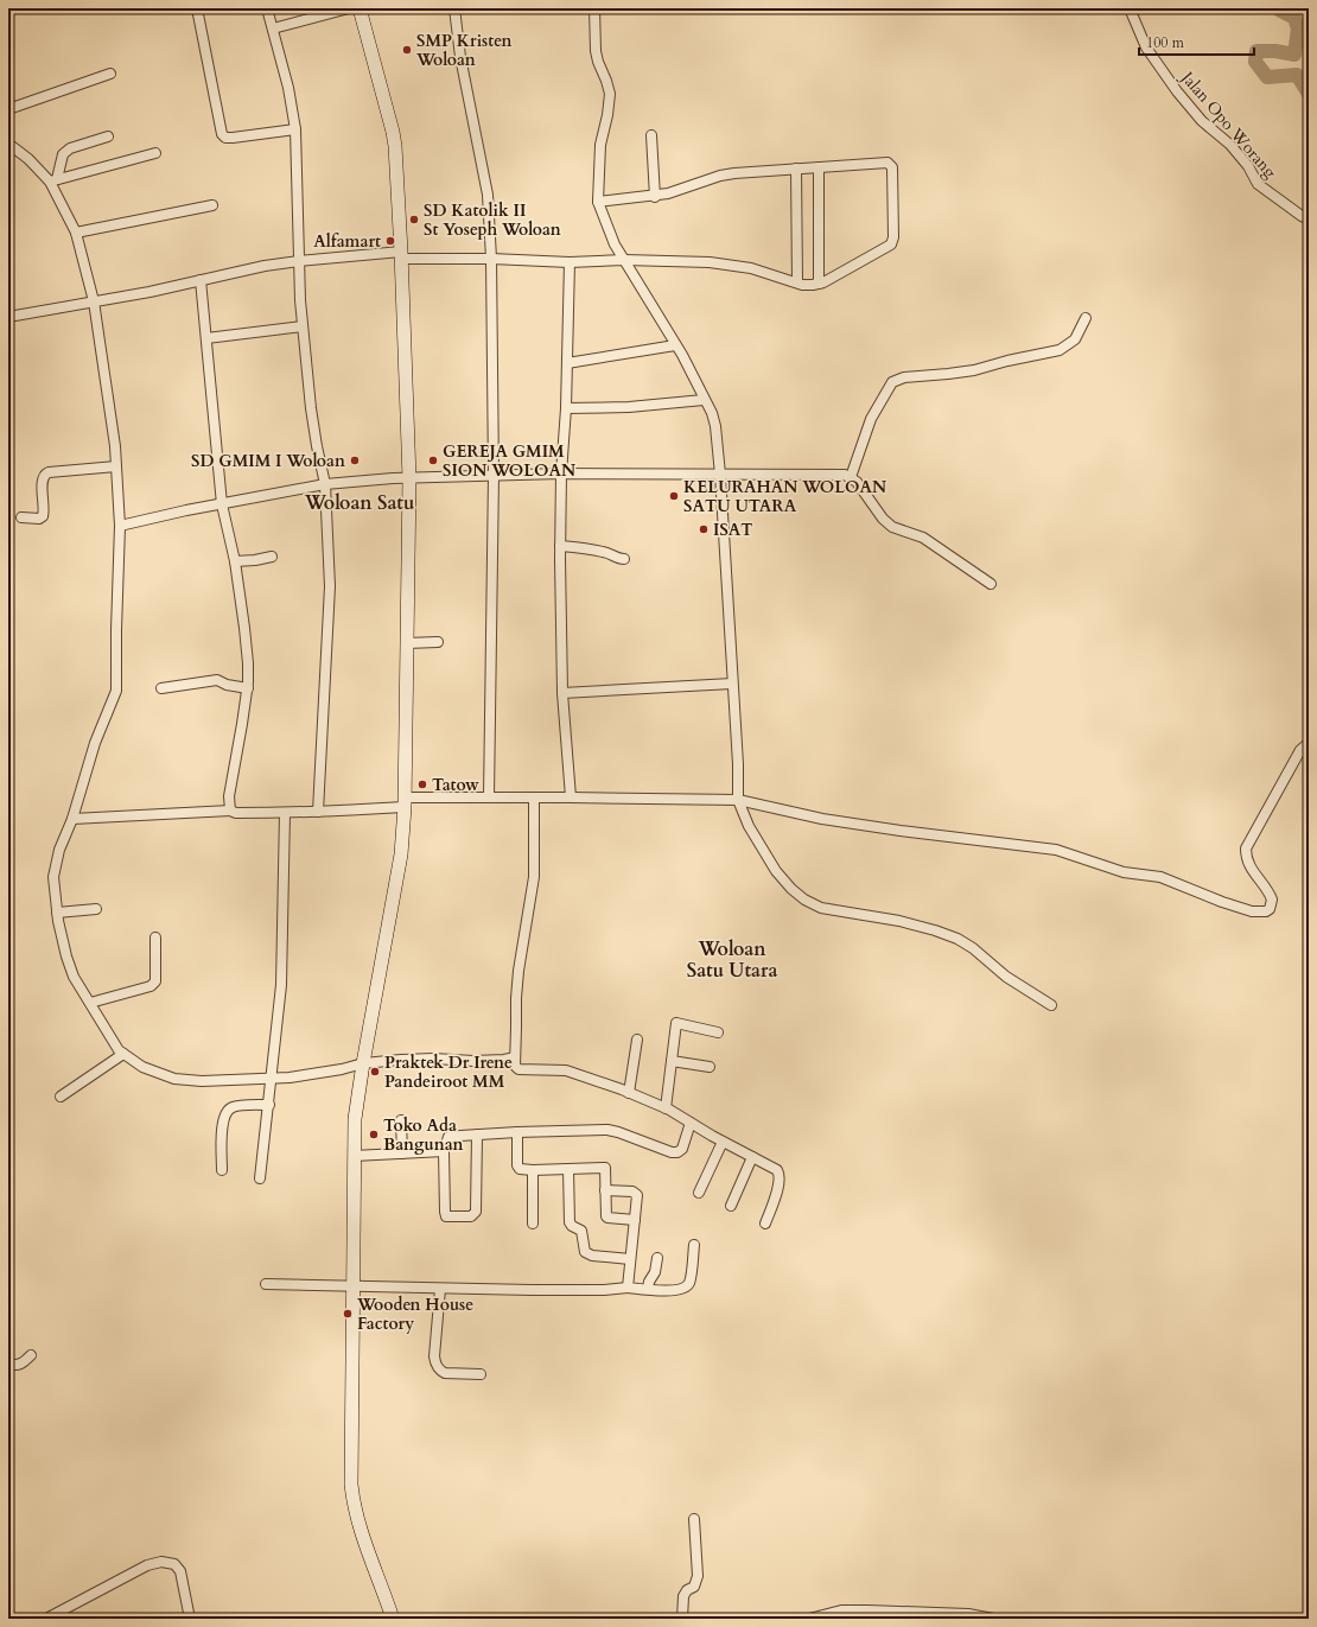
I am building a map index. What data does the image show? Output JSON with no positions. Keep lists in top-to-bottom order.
{
  "streets": {
    "street": ["Jalan Opo Worang"]
  },
  "districts": ["Woloan Satu", "Woloan Satu Utara"],
  "places": [
    "SMP Kristen Woloan",
    "SD Katolik II St Yoseph Woloan",
    "Alfamart",
    "SD GMIM I Woloan",
    "GEREJA GMIM SION WOLOAN",
    "KELURAHAN WOLOAN SATU UTARA",
    "ISAT",
    "Tatow",
    "Praktek Dr Irene Pandeiroot MM",
    "Toko Ada Bangunan",
    "Wooden House Factory"
  ],
  "scale_bar": "100 m"
}
